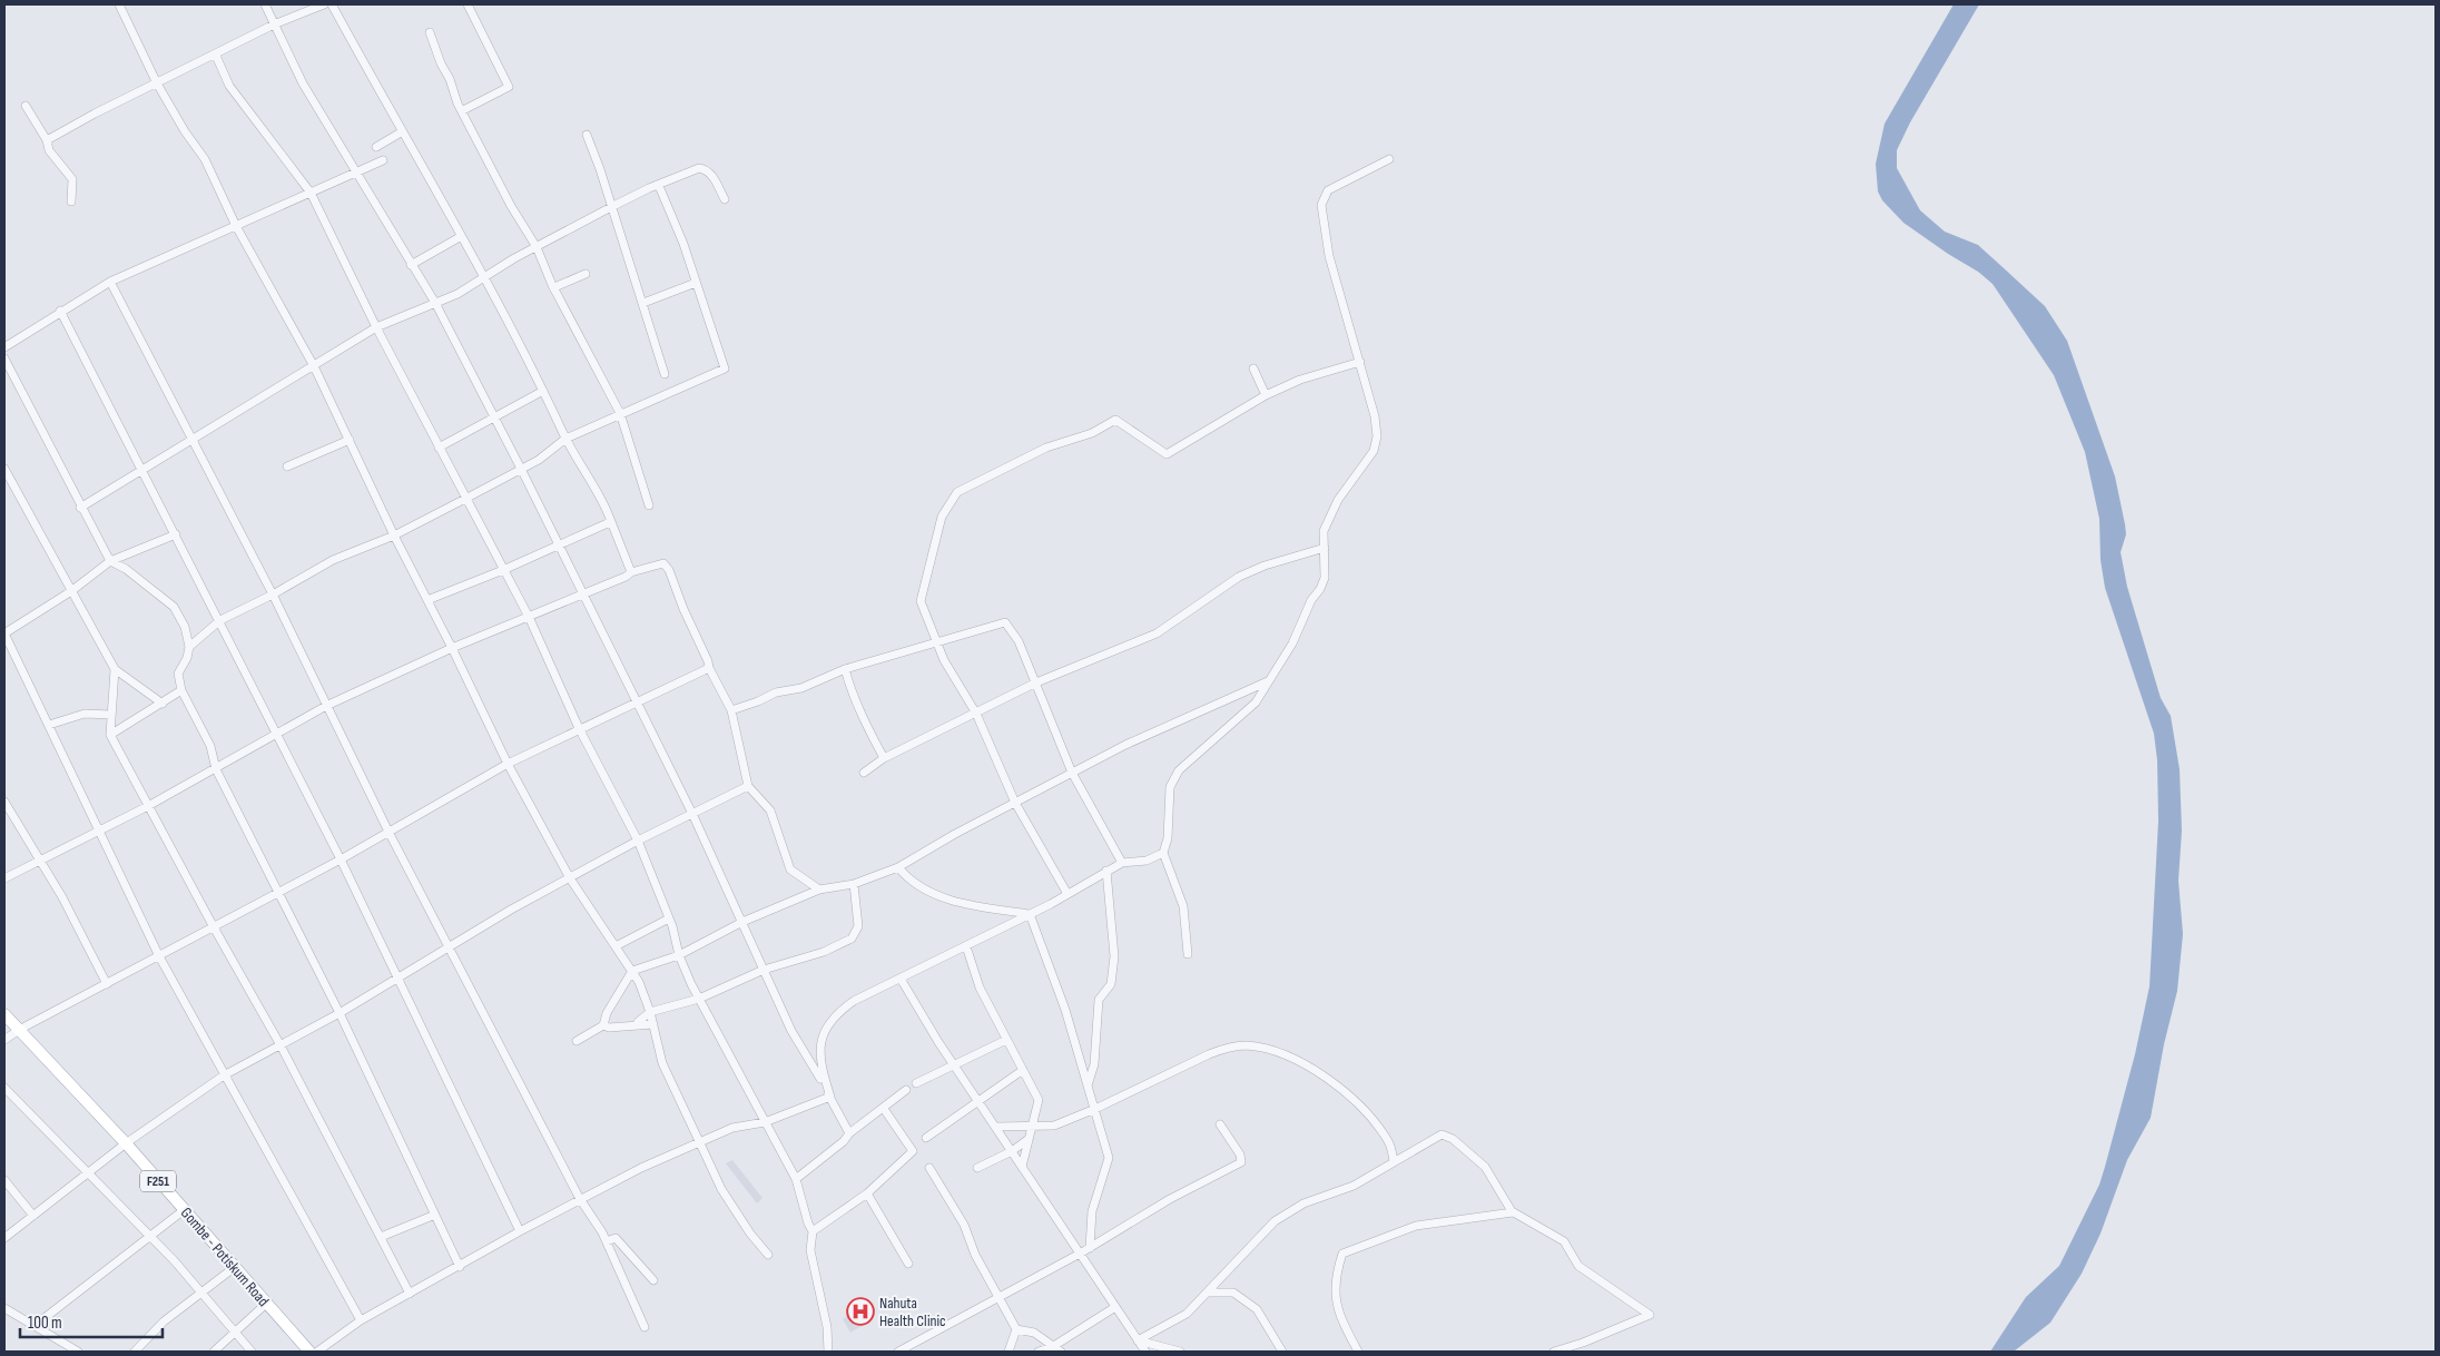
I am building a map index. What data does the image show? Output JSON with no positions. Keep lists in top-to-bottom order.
{
  "streets": {
    "main road": ["F251", "Gombe - Potiskum Road"]
  },
  "places": {
    "hospital": ["Nahuta Health Clinic"]
  },
  "scale_bar": "100 m"
}
